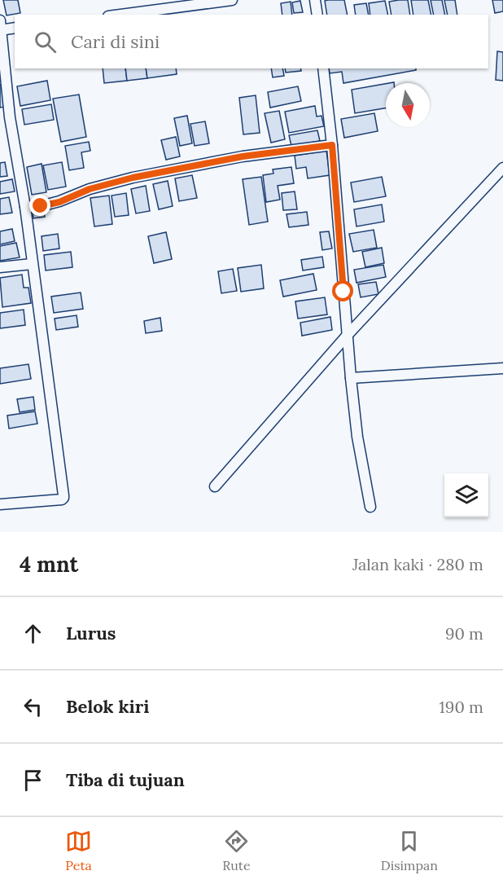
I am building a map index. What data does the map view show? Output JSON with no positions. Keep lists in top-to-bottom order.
{
  "north": "bottom",
  "page": {
    "search": "Cari di sini",
    "heading": ["4 mnt", "Jalan kaki · 280 m"],
    "list": [
      ["Lurus", "90 m"],
      ["Belok kiri", "190 m"],
      "Tiba di tujuan"
    ],
    "nav": ["Peta", "Rute", "Disimpan"]
  }
}
